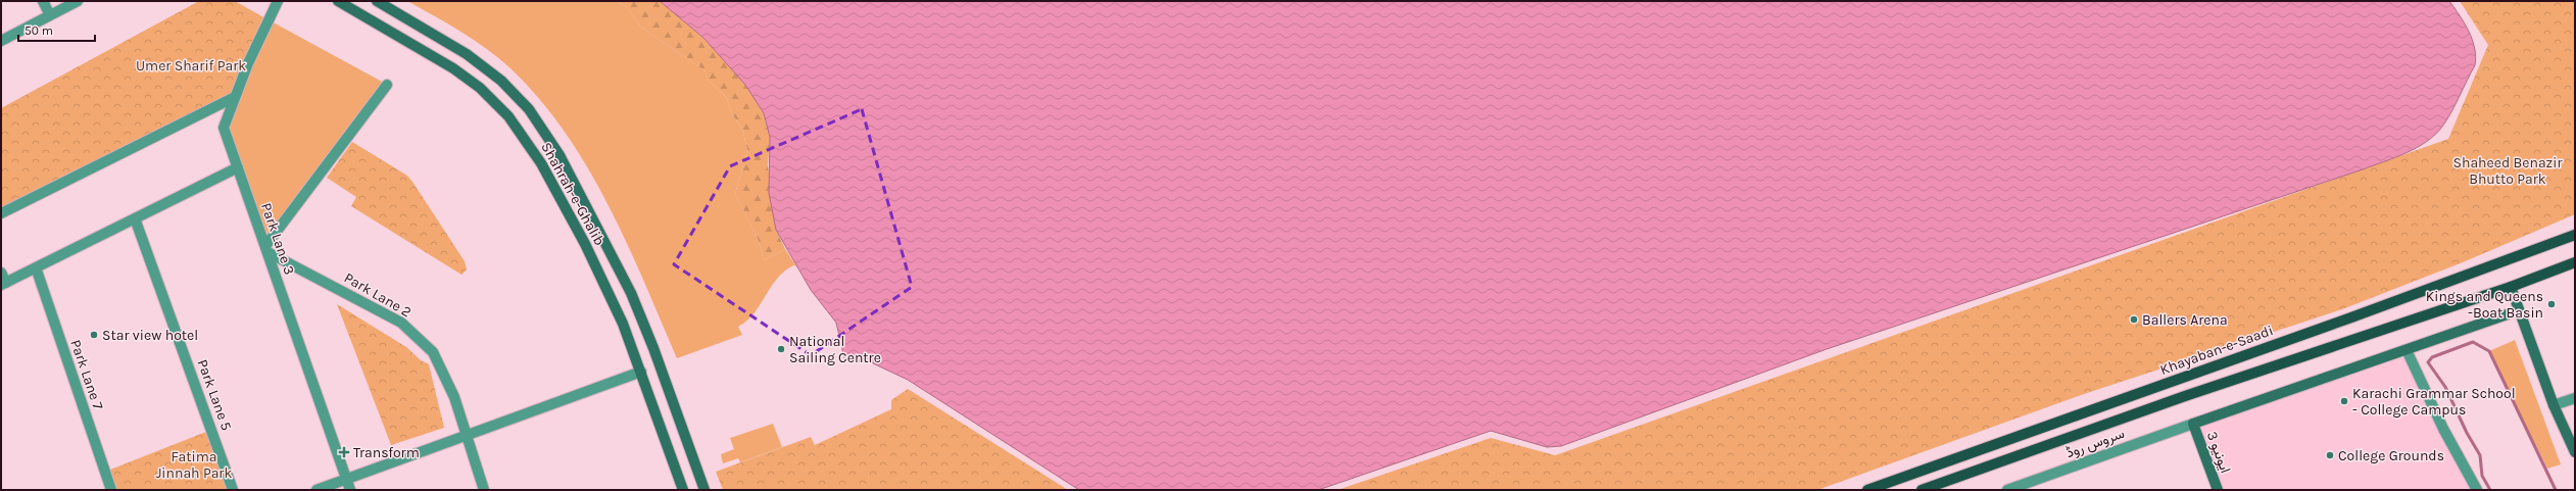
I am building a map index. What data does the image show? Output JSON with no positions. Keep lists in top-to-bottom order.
{
  "streets": {
    "main road": ["Shahrah-e-Ghalib", "Khayaban-e-Saadi", "ایونیو 3"],
    "street": [
      "Park Lane 3",
      "Park Lane 2",
      "Park Lane 7",
      "Park Lane 5",
      "سروس روڈ"
    ]
  },
  "crossings": [
    ["Park Lane 3", "Park Lane 2"],
    ["سروس روڈ", "ایونیو 3"]
  ],
  "parks": ["Umer Sharif Park", "Shaheed Benazir Bhutto Park", "Fatima Jinnah Park"],
  "places": {
    "other": [
      "Kings and Queens -Boat Basin",
      "Ballers Arena",
      "Star view hotel",
      "National Sailing Centre",
      "Karachi Grammar School - College Campus",
      "College Grounds"
    ],
    "health": ["Transform"]
  },
  "scale_bar": "50 m"
}
